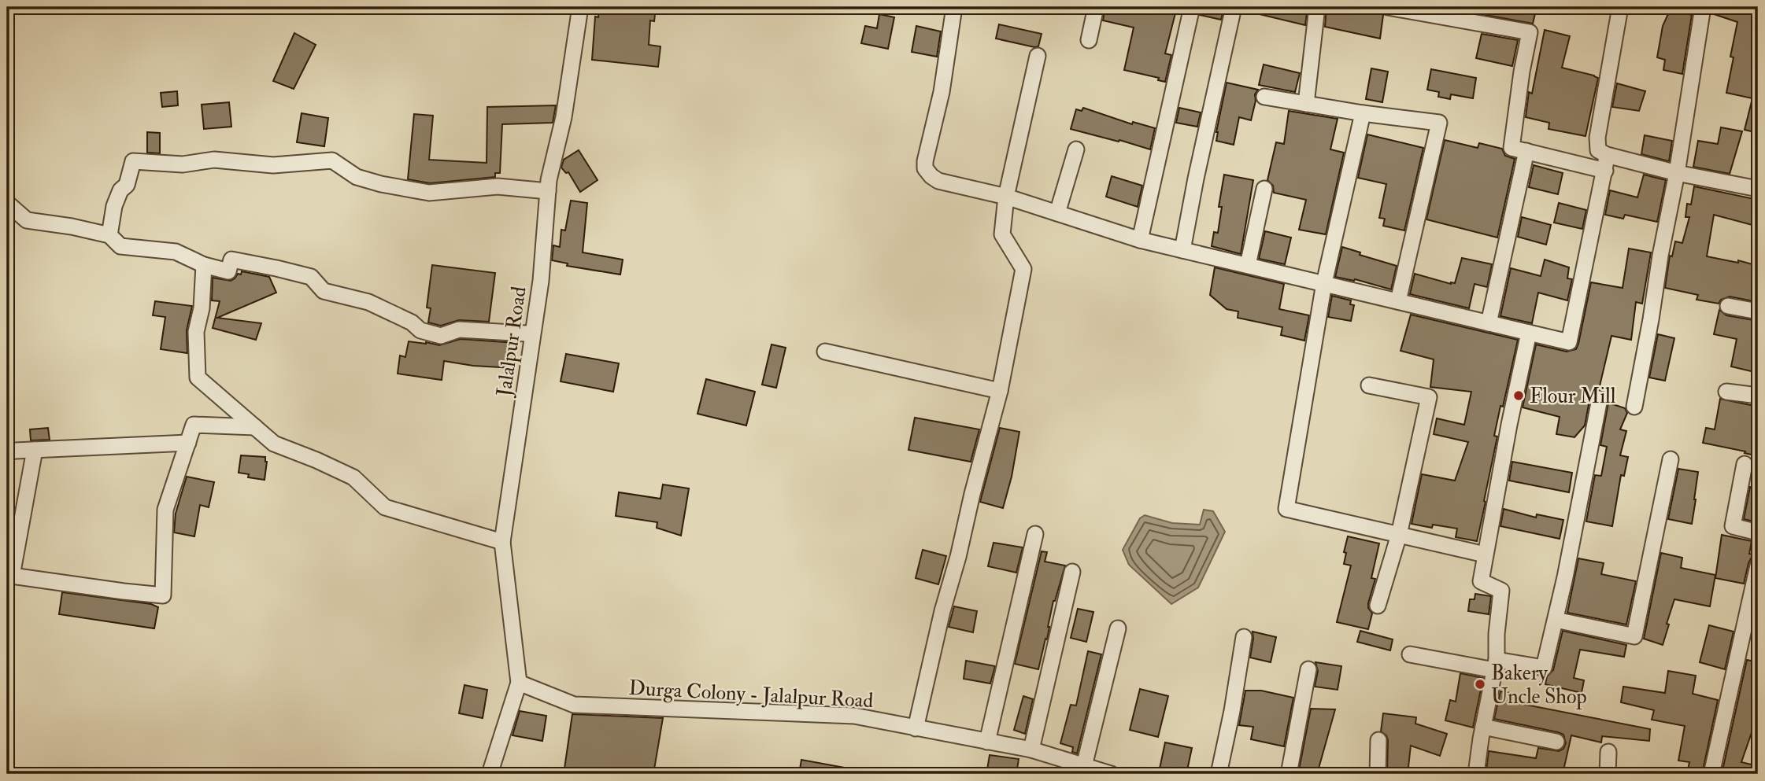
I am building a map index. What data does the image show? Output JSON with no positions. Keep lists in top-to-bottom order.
{
  "streets": {
    "street": ["Jalalpur Road", "Durga Colony - Jalalpur Road"]
  },
  "crossings": [
    ["Jalalpur Road", "Durga Colony - Jalalpur Road"]
  ],
  "places": ["Flour Mill", "Bakery Uncle Shop"]
}
